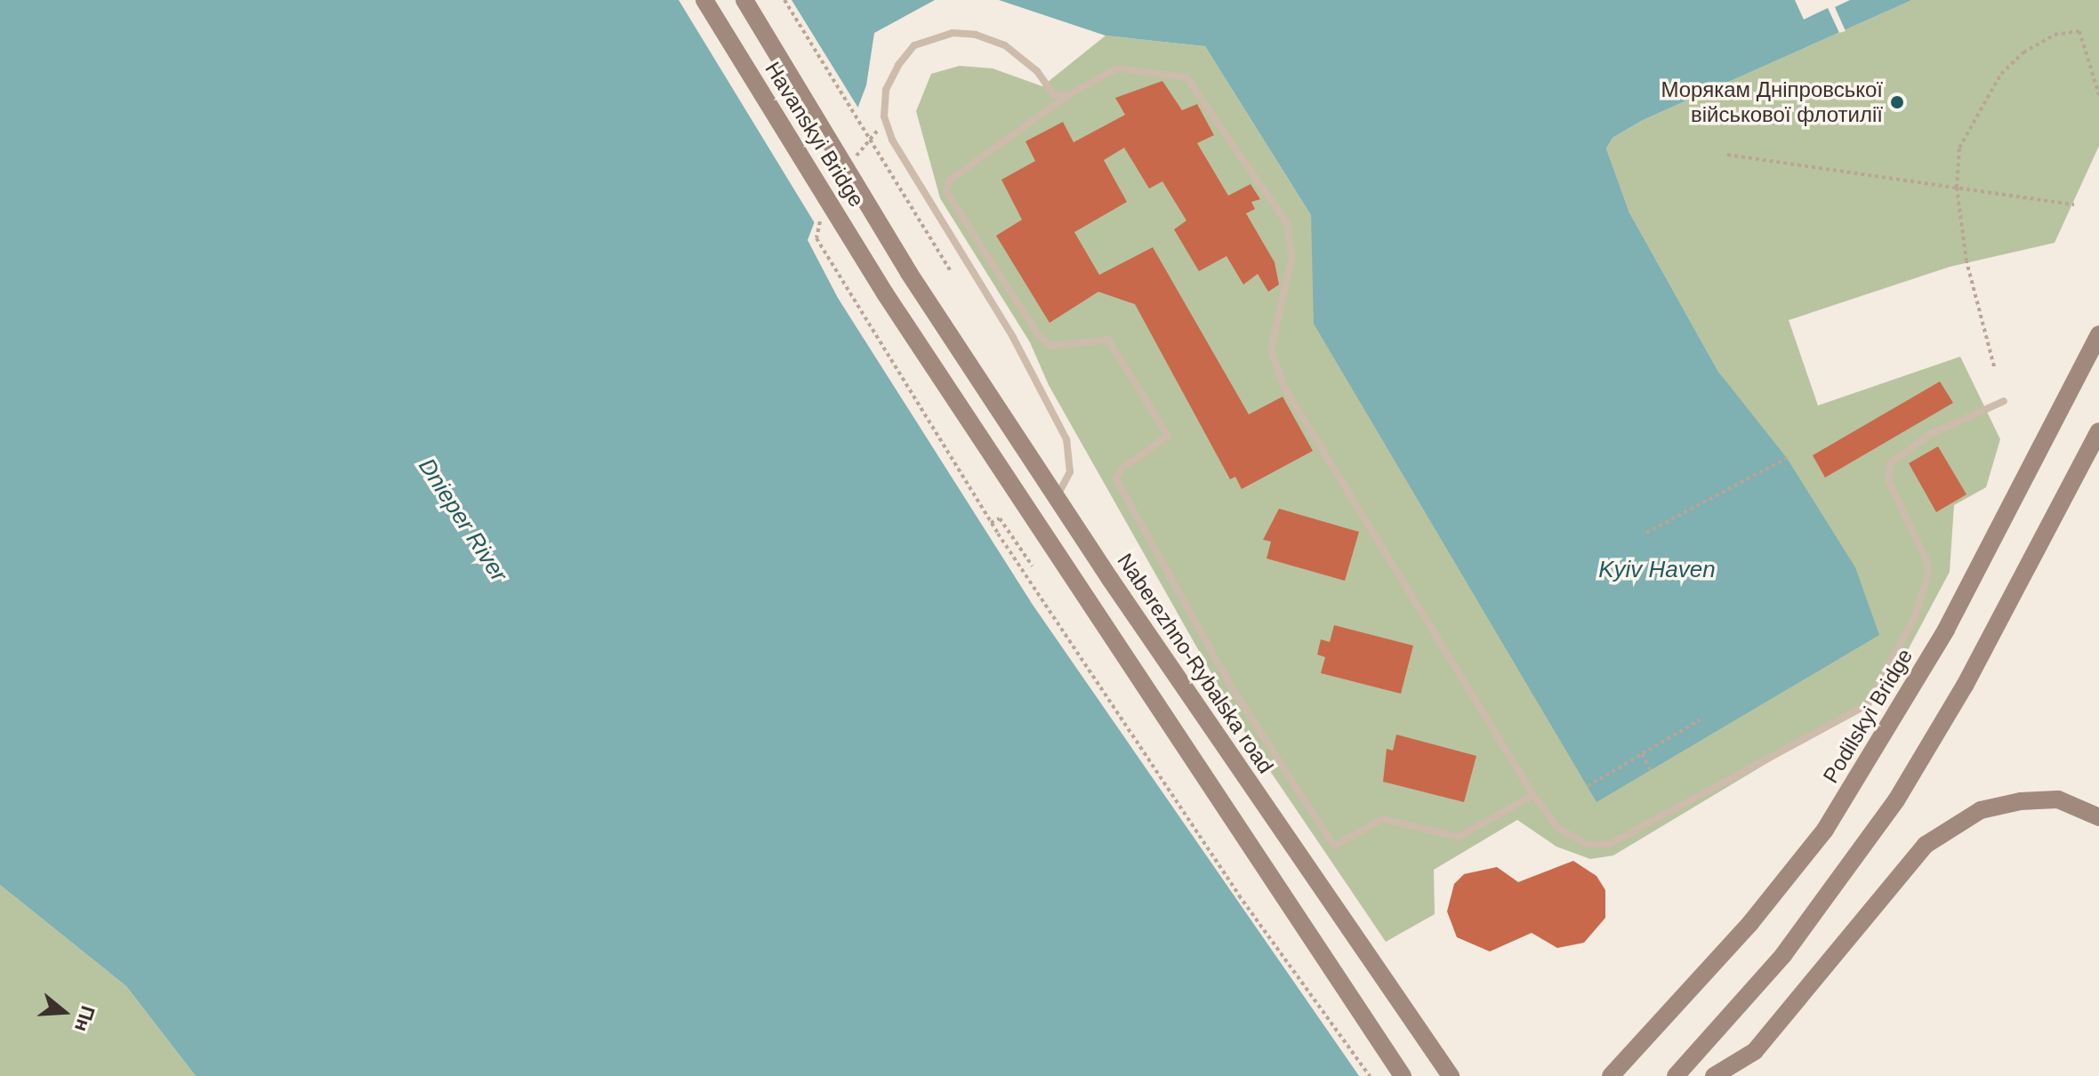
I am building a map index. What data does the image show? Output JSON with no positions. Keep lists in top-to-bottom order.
{
  "streets": {
    "main road": ["Havanskyi Bridge", "Naberezhno-Rybalska road", "Podilskyi Bridge"]
  },
  "crossings": [
    ["Havanskyi Bridge", "Naberezhno-Rybalska road"]
  ],
  "water": ["Dnieper River", "Kyiv Haven"],
  "places": ["Морякам Дніпровської військової флотилії"],
  "north": "right"
}
